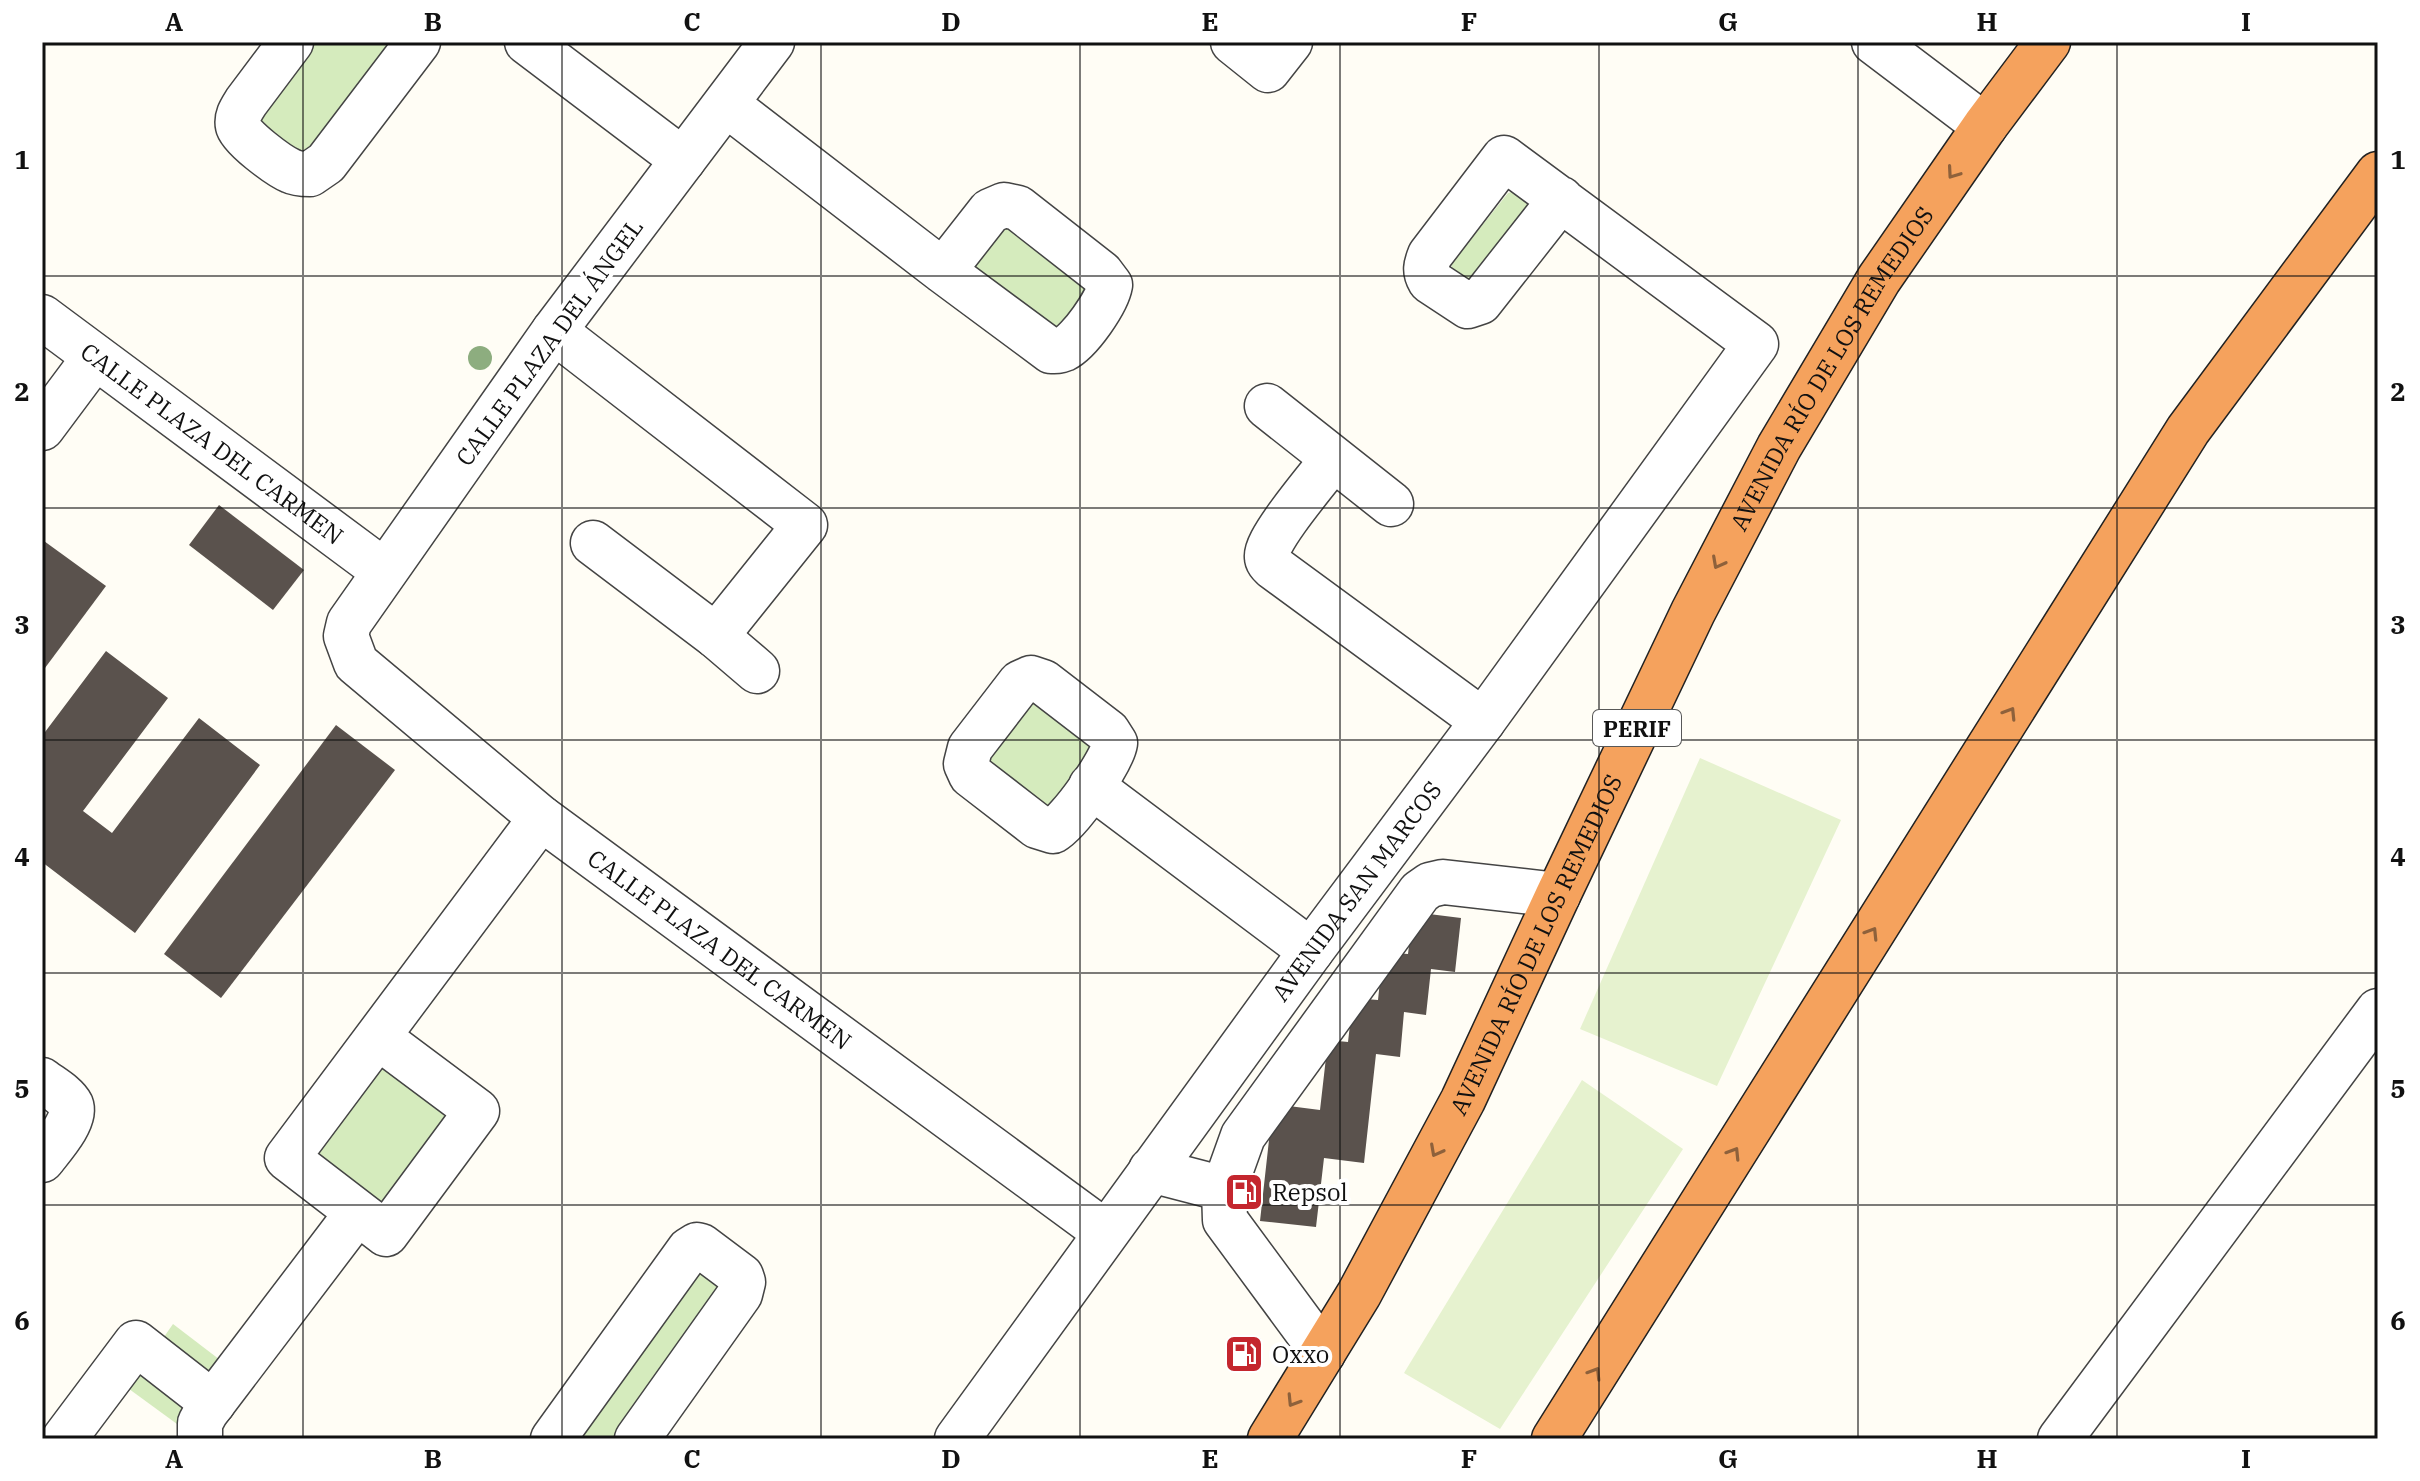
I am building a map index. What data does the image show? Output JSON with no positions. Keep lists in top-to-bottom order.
{
  "streets": {
    "highway": ["AVENIDA RÍO DE LOS REMEDIOS", "PERIF"],
    "street": ["CALLE PLAZA DEL ÁNGEL", "CALLE PLAZA DEL CARMEN", "AVENIDA SAN MARCOS"]
  },
  "crossings": [
    ["CALLE PLAZA DEL ÁNGEL", "CALLE PLAZA DEL CARMEN"],
    ["CALLE PLAZA DEL CARMEN", "AVENIDA SAN MARCOS"]
  ],
  "places": {
    "fuel station": ["Repsol", "Oxxo"]
  },
  "grid": {
    "columns": [
      "A",
      "B",
      "C",
      "D",
      "E",
      "F",
      "G",
      "H",
      "I"
    ],
    "rows": [
      "1",
      "2",
      "3",
      "4",
      "5",
      "6"
    ]
  }
}
